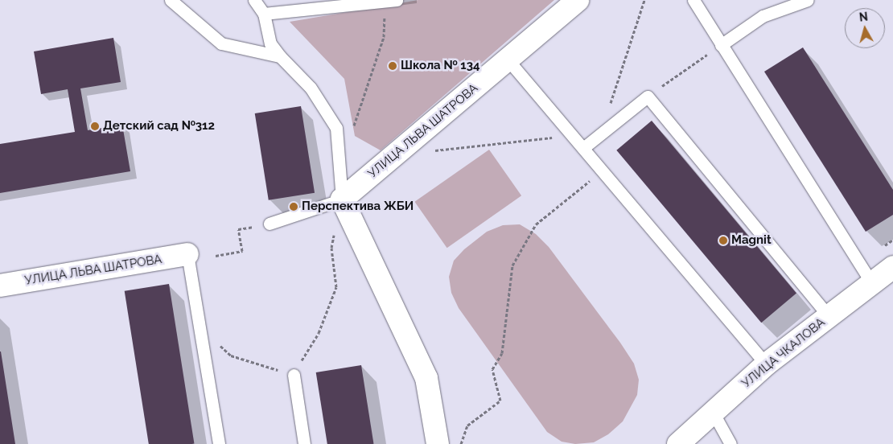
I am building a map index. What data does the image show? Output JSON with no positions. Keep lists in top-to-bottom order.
{
  "streets": {
    "street": ["УЛИЦА ЛЬВА ШАТРОВА", "УЛИЦА ЧКАЛОВА"]
  },
  "places": [
    "Школа № 134",
    "Детский сад №312",
    "Перспектива ЖБИ",
    "Magnit"
  ],
  "north": "top"
}
